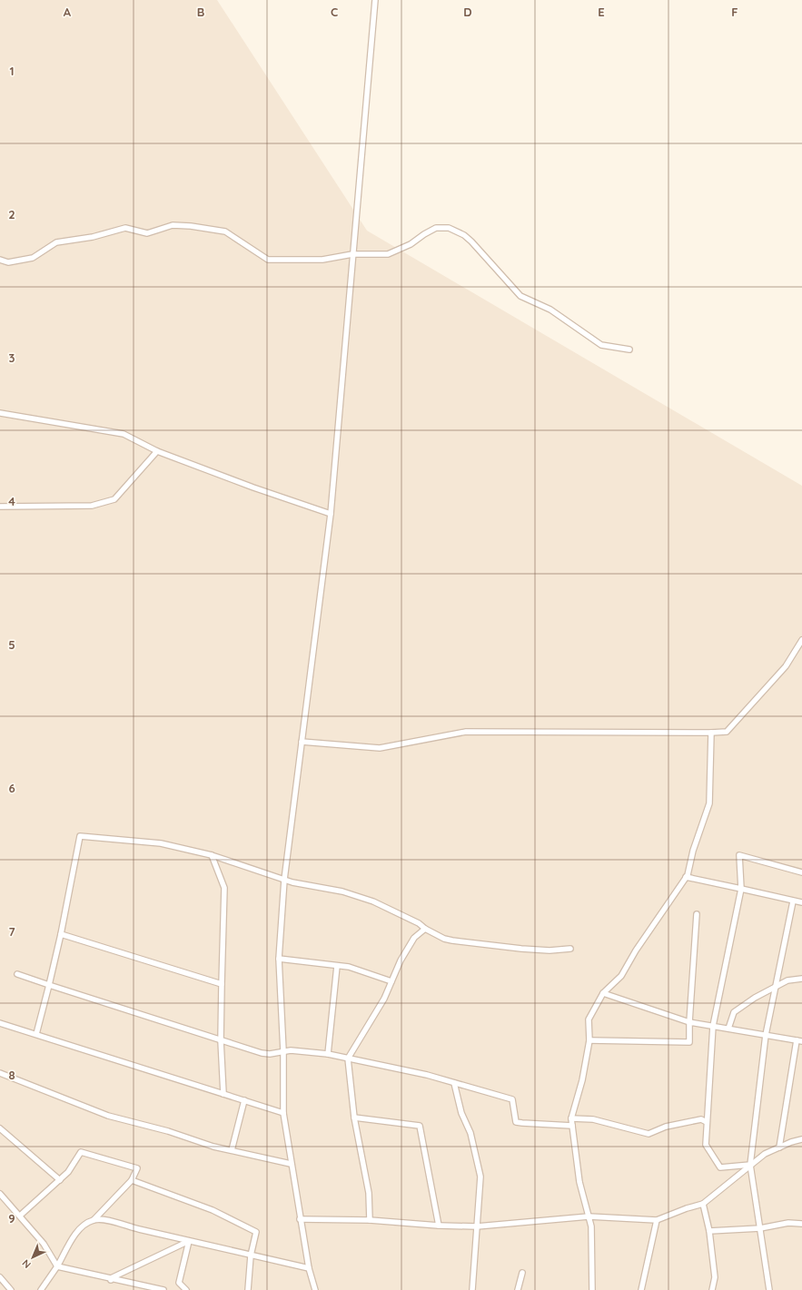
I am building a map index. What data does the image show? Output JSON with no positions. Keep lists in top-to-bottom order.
{
  "north": "bottom left",
  "grid": {
    "columns": [
      "A",
      "B",
      "C",
      "D",
      "E",
      "F"
    ],
    "rows": [
      "1",
      "2",
      "3",
      "4",
      "5",
      "6",
      "7",
      "8",
      "9"
    ]
  }
}
